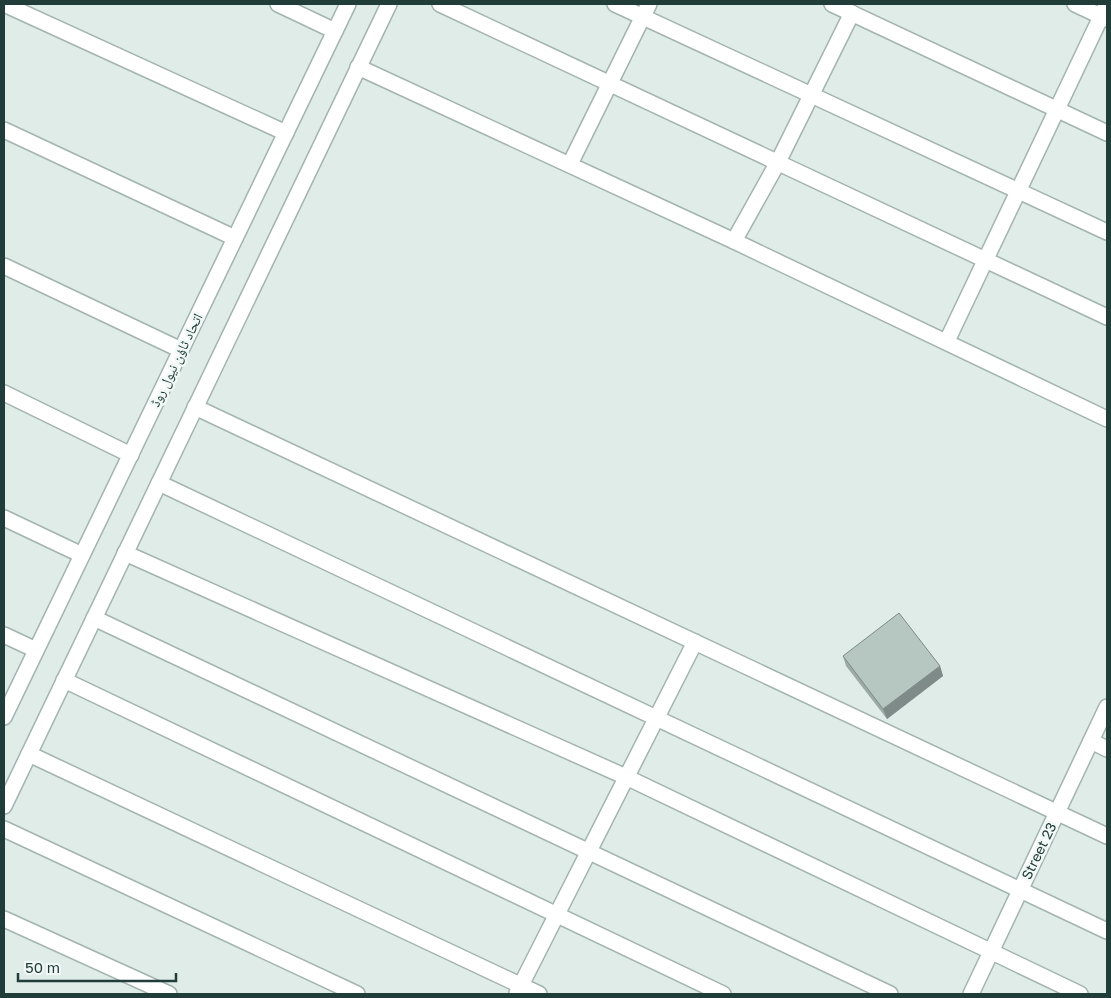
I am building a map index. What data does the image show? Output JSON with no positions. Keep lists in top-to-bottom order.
{
  "streets": {
    "street": ["اتحاد ٹاؤن نیول روڈ", "Street 23"]
  },
  "scale_bar": "50 m"
}
